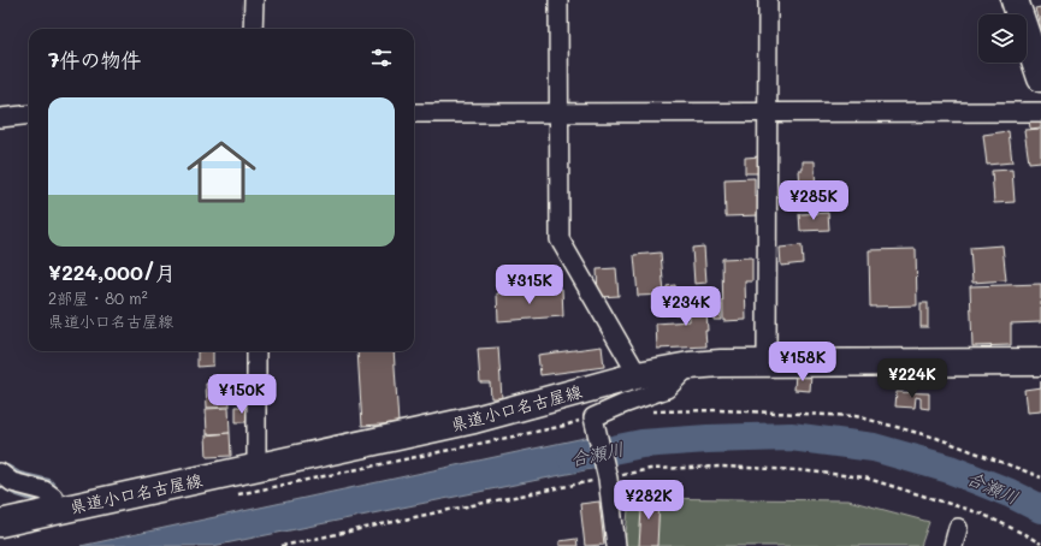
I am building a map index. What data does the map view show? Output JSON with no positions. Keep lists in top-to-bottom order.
{
  "streets": {
    "main road": ["県道小口名古屋線"]
  },
  "water": ["合瀬川"],
  "page": {
    "heading": "7件の物件",
    "list": [
      {
        "name": "¥224,000/月",
        "note": "2部屋 · 80 m² · 県道小口名古屋線"
      }
    ],
    "price": [
      "¥285K",
      "¥315K",
      "¥234K",
      "¥158K",
      "¥224K",
      "¥150K",
      "¥282K"
    ]
  }
}
